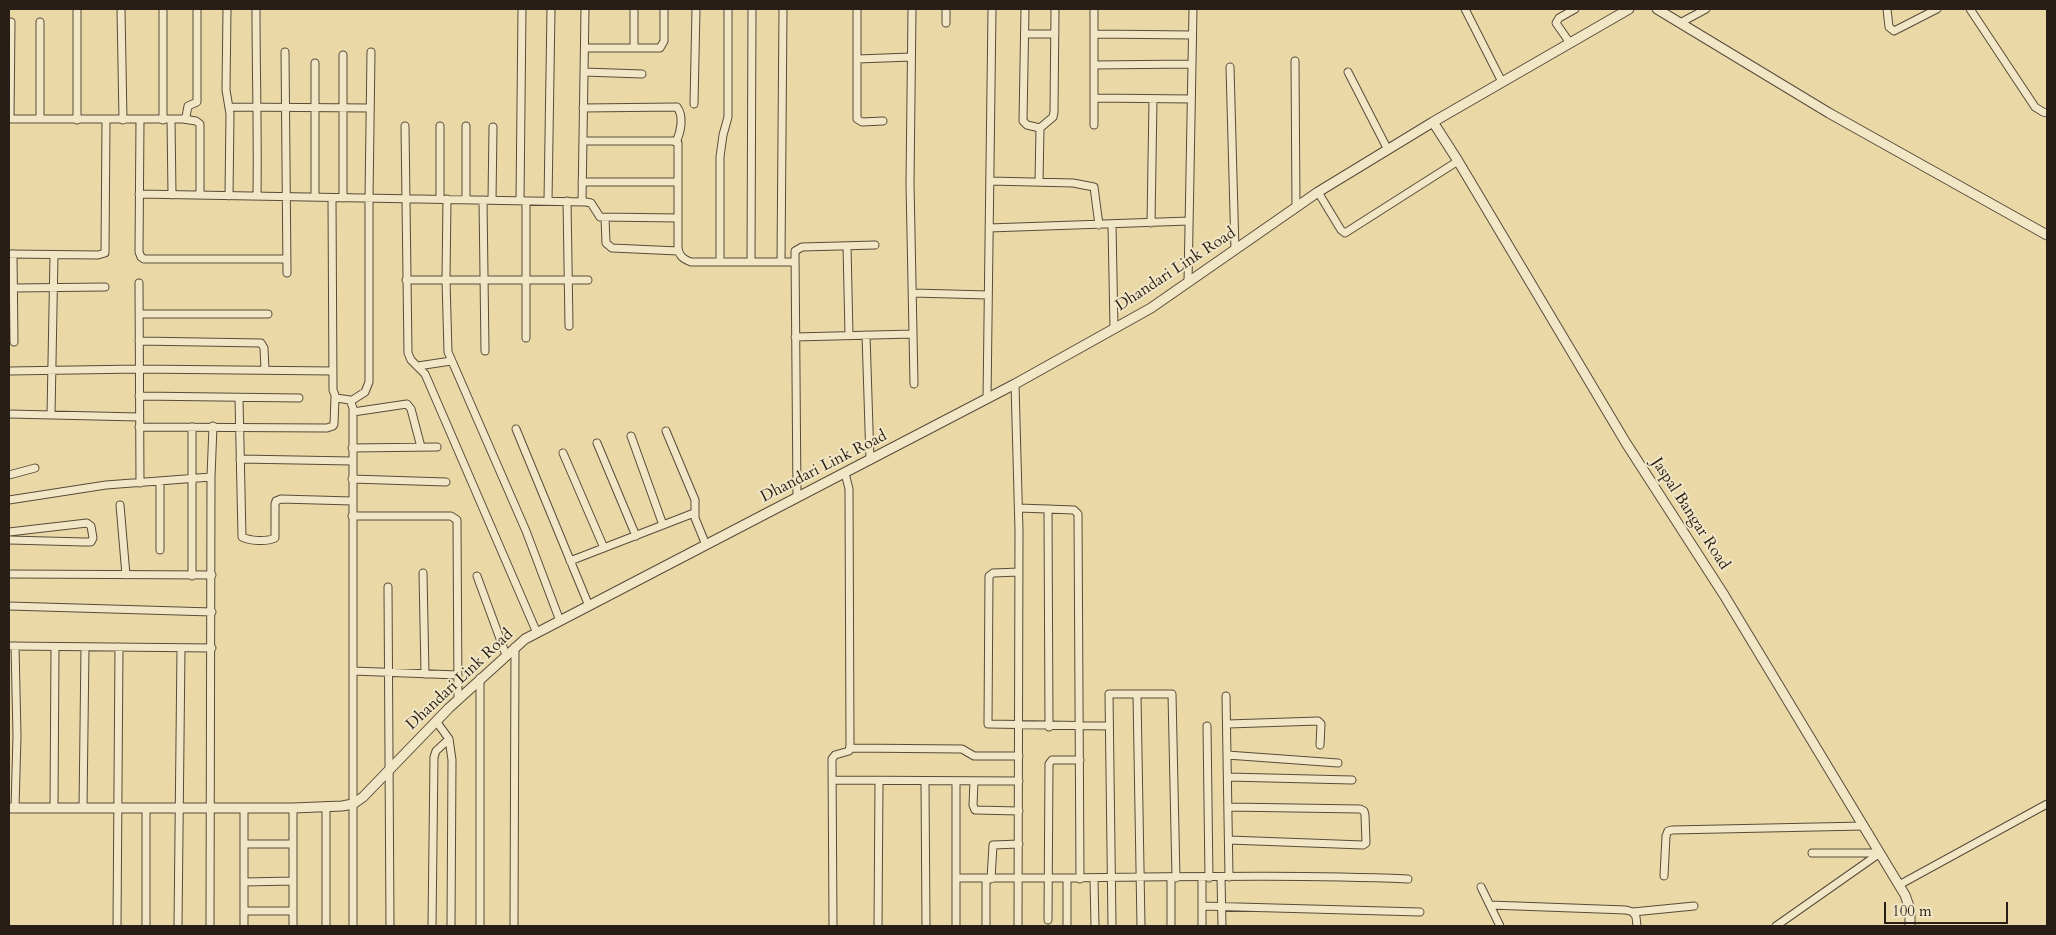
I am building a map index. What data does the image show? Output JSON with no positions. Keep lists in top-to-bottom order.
{
  "streets": {
    "street": ["Dhandari Link Road", "Jaspal Bangar Road"]
  },
  "crossings": [
    ["Dhandari Link Road", "Jaspal Bangar Road"]
  ],
  "scale_bar": "100 m"
}
